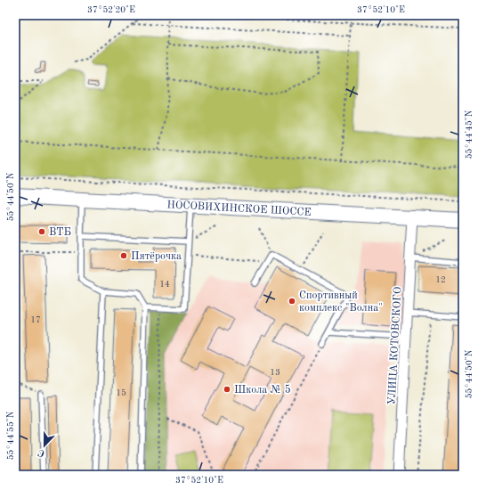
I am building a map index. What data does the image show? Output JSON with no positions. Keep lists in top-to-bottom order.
{
  "streets": {
    "main road": ["НОСОВИХИНСКОЕ ШОССЕ"],
    "street": ["УЛИЦА КОТОВСКОГО"]
  },
  "crossings": [
    ["НОСОВИХИНСКОЕ ШОССЕ", "УЛИЦА КОТОВСКОГО"]
  ],
  "places": [
    "ВТБ",
    "Пятёрочка",
    "Спортивный комплекс \"Волна\"",
    "Школа № 5"
  ],
  "house_numbers": [
    "12",
    "14",
    "17",
    "13",
    "15"
  ],
  "north": "bottom",
  "coordinates": [
    "37°52'20\"E",
    "37°52'10\"E",
    "55°44'45\"N",
    "55°44'50\"N",
    "55°44'55\"N"
  ]
}
